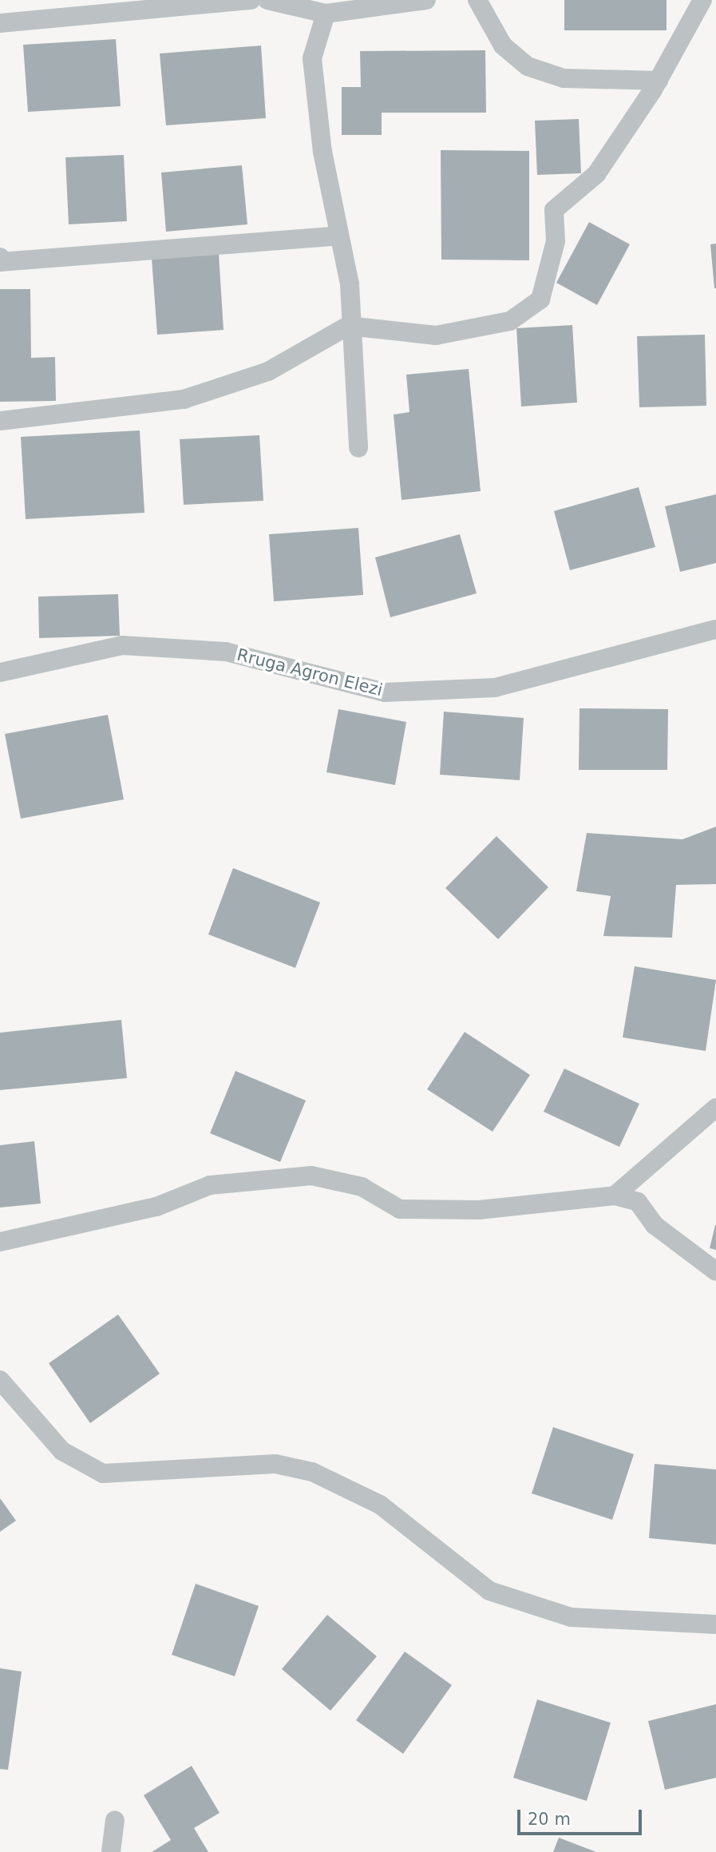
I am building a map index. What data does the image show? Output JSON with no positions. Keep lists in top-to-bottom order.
{
  "streets": {
    "lane": ["Rruga Agron Elezi"]
  },
  "scale_bar": "20 m"
}
